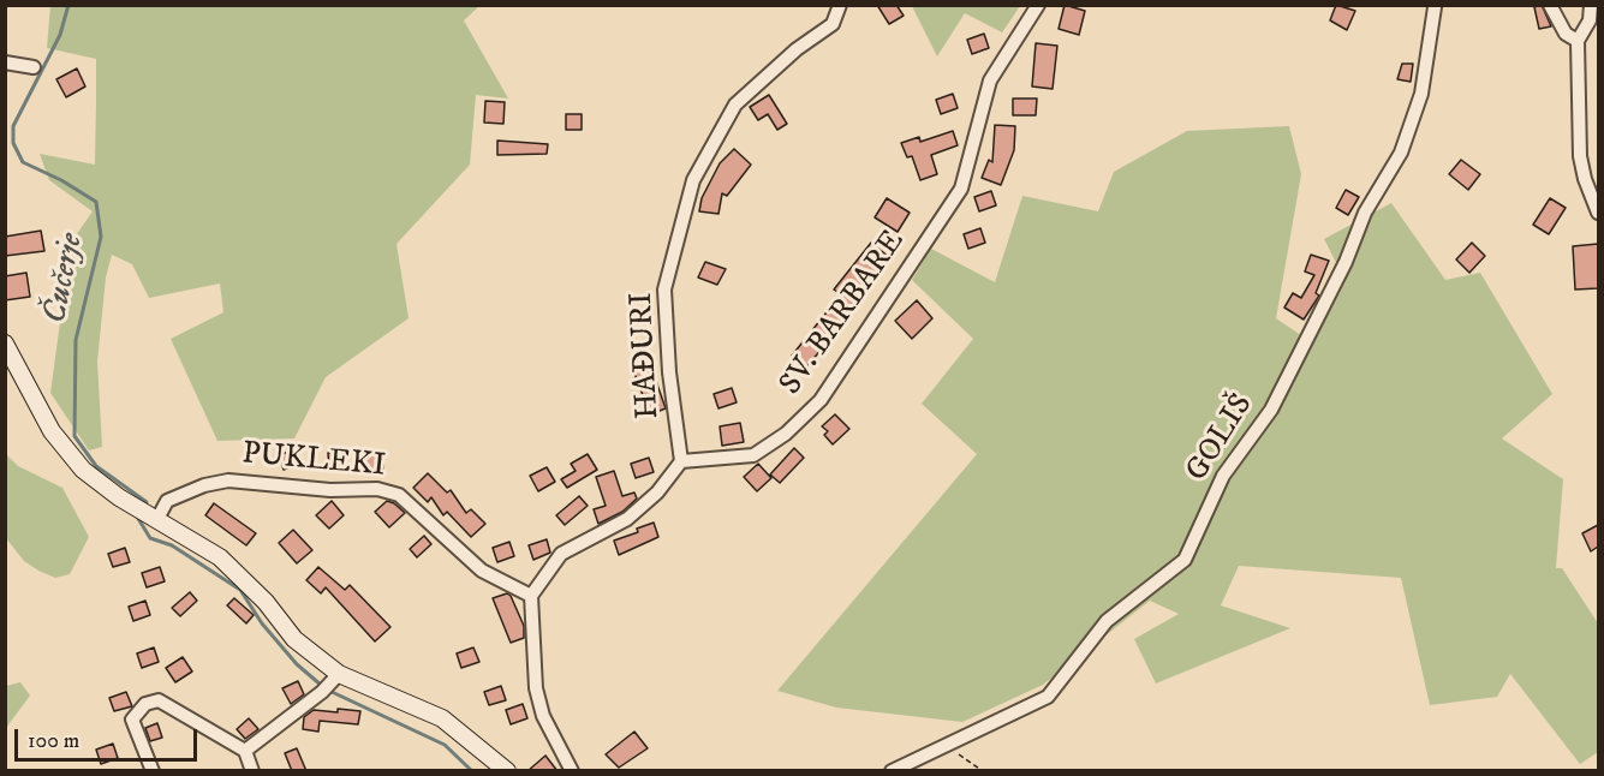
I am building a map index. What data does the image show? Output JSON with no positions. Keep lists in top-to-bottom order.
{
  "streets": {
    "street": [
      "SV. BARBARE",
      "HAĐURI",
      "GOLIŠ",
      "PUKLEKI"
    ]
  },
  "crossings": [
    ["SV. BARBARE", "HAĐURI"]
  ],
  "water": ["Čučerje"],
  "scale_bar": "100 m"
}
